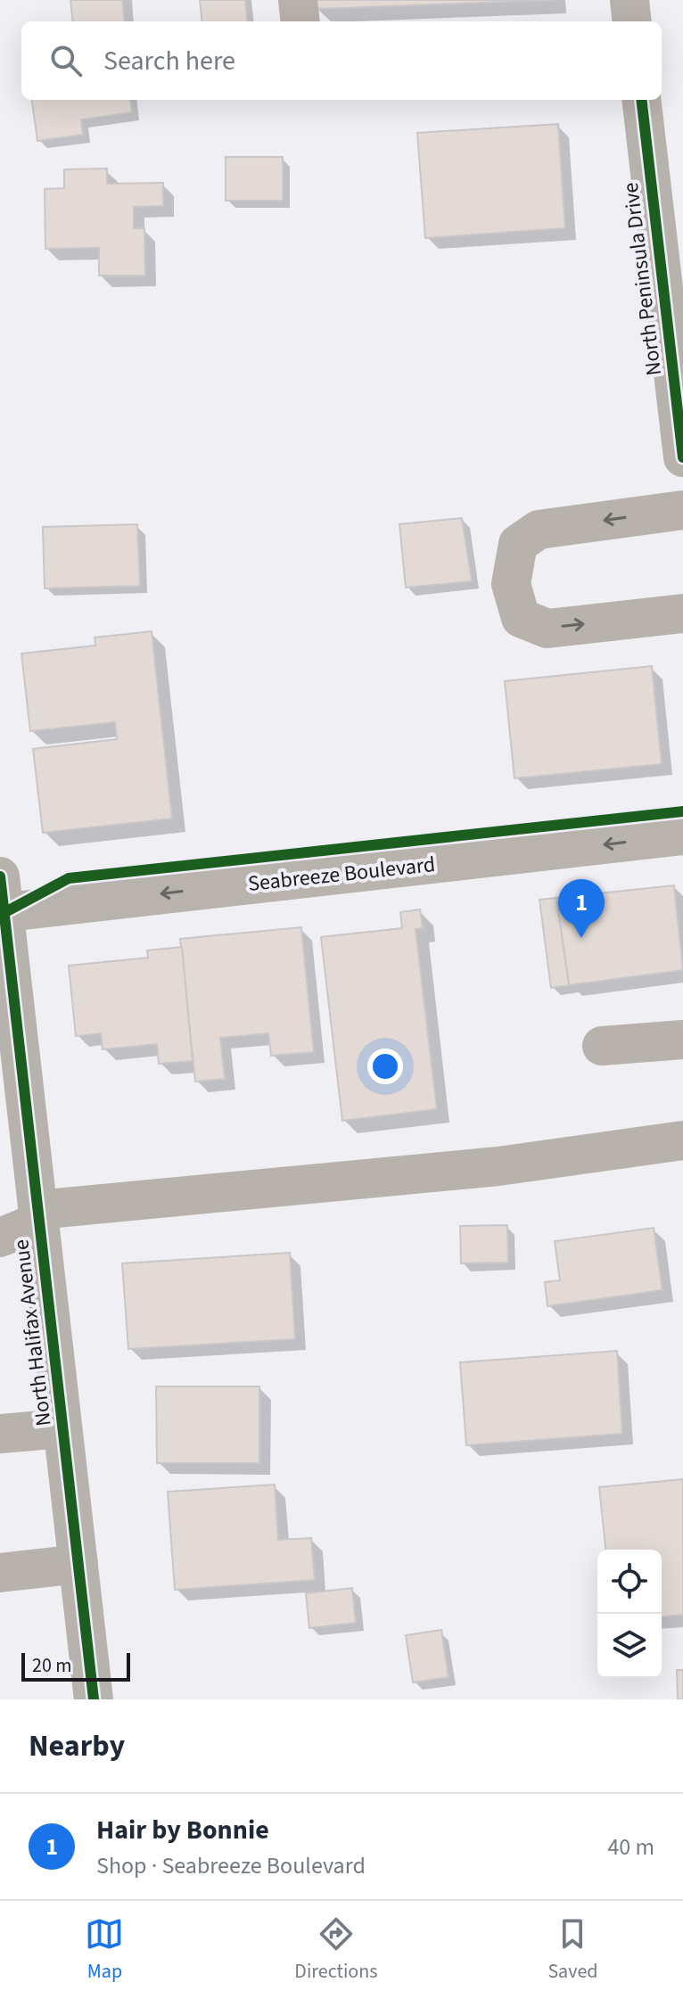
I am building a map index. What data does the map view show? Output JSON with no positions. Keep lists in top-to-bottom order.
{
  "streets": {
    "main road": ["Seabreeze Boulevard"],
    "street": ["North Peninsula Drive", "North Halifax Avenue"]
  },
  "crossings": [
    ["Seabreeze Boulevard", "North Halifax Avenue"]
  ],
  "one_way": ["Seabreeze Boulevard"],
  "scale_bar": "20 m",
  "page": {
    "search": "Search here",
    "pins": "1",
    "scale": "20 m",
    "heading": "Nearby",
    "list": [
      {
        "mark": "1",
        "name": "Hair by Bonnie",
        "note": "Shop · Seabreeze Boulevard",
        "value": "40 m"
      }
    ],
    "nav": ["Map", "Directions", "Saved"]
  }
}
